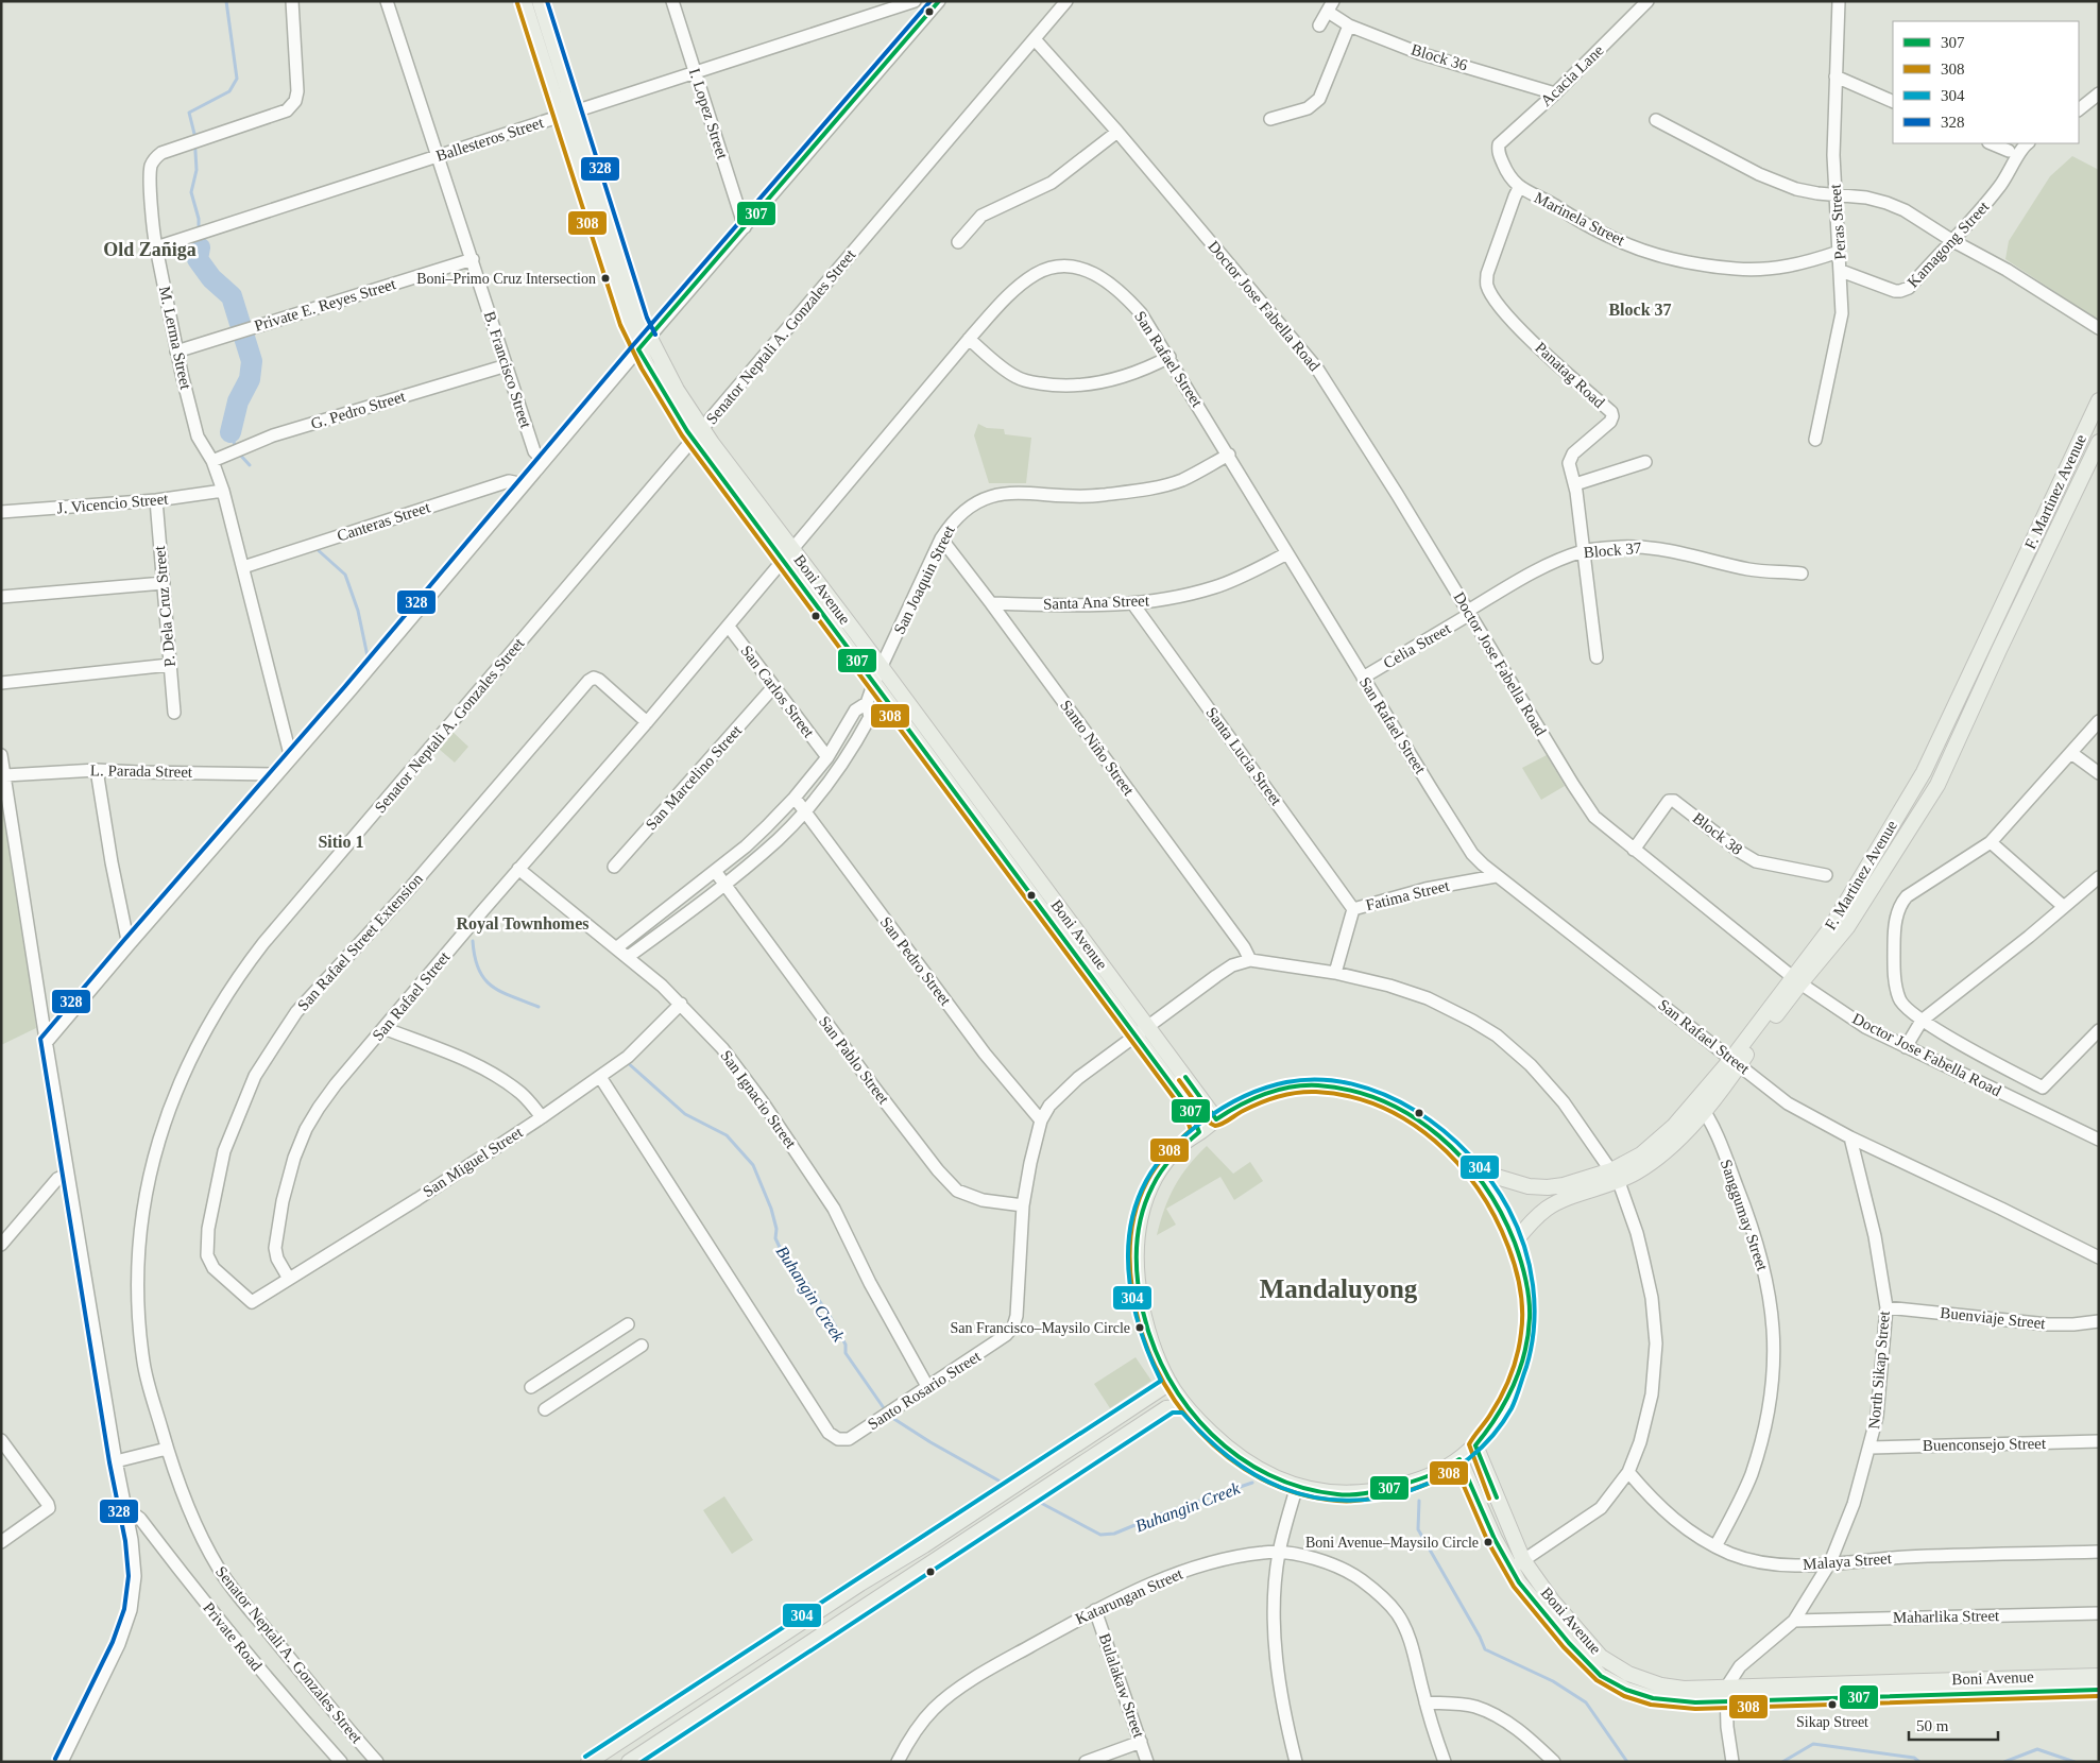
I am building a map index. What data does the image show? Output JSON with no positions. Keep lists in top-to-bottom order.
{
  "streets": {
    "main road": ["F. Martinez Avenue", "Boni Avenue"],
    "street": [
      "Block 36",
      "Acacia Lane",
      "I. Lopez Street",
      "Ballesteros Street",
      "Marinela Street",
      "Peras Street",
      "Kamagong Street",
      "Private E. Reyes Street",
      "Doctor Jose Fabella Road",
      "Senator Neptali A. Gonzales Street",
      "M. Lerma Street",
      "San Rafael Street",
      "B. Francisco Street",
      "Panatag Road",
      "G. Pedro Street",
      "J. Vicencio Street",
      "Canteras Street",
      "Block 37",
      "San Joaquin Street",
      "Santa Ana Street",
      "P. Dela Cruz Street",
      "Celia Street",
      "San Carlos Street",
      "Santo Niño Street",
      "Santa Lucia Street",
      "L. Parada Street",
      "San Marcelino Street",
      "Block 38",
      "Fatima Street",
      "San Rafael Street Extension",
      "San Pedro Street",
      "San Pablo Street",
      "San Ignacio Street",
      "San Miguel Street",
      "Sanggumay Street",
      "Buenviaje Street",
      "North Sikap Street",
      "Santo Rosario Street",
      "Buenconsejo Street",
      "Malaya Street",
      "Katarungan Street",
      "Maharlika Street",
      "Private Road",
      "Bulalakaw Street"
    ]
  },
  "crossings": [
    ["Block 36", "Acacia Lane"],
    ["Acacia Lane", "Marinela Street"],
    ["I. Lopez Street", "Ballesteros Street"],
    ["Ballesteros Street", "M. Lerma Street"],
    ["Ballesteros Street", "B. Francisco Street"],
    ["Ballesteros Street", "Boni Avenue"],
    ["Marinela Street", "Peras Street"],
    ["Marinela Street", "Panatag Road"],
    ["Peras Street", "Kamagong Street"],
    ["Private E. Reyes Street", "M. Lerma Street"],
    ["Private E. Reyes Street", "B. Francisco Street"],
    ["Doctor Jose Fabella Road", "Senator Neptali A. Gonzales Street"],
    ["Doctor Jose Fabella Road", "F. Martinez Avenue"],
    ["Doctor Jose Fabella Road", "Block 37"],
    ["Doctor Jose Fabella Road", "Celia Street"],
    ["Doctor Jose Fabella Road", "Block 38"],
    ["Senator Neptali A. Gonzales Street", "Boni Avenue"],
    ["M. Lerma Street", "G. Pedro Street"],
    ["M. Lerma Street", "J. Vicencio Street"],
    ["M. Lerma Street", "Canteras Street"],
    ["San Rafael Street", "F. Martinez Avenue"],
    ["San Rafael Street", "San Joaquin Street"],
    ["San Rafael Street", "Boni Avenue"],
    ["San Rafael Street", "Santa Ana Street"],
    ["San Rafael Street", "Celia Street"],
    ["San Rafael Street", "San Carlos Street"],
    ["San Rafael Street", "Fatima Street"],
    ["San Rafael Street", "San Rafael Street Extension"],
    ["San Rafael Street", "San Ignacio Street"],
    ["San Rafael Street", "San Miguel Street"],
    ["San Rafael Street", "North Sikap Street"],
    ["B. Francisco Street", "G. Pedro Street"],
    ["Panatag Road", "Block 37"],
    ["F. Martinez Avenue", "Sanggumay Street"],
    ["J. Vicencio Street", "P. Dela Cruz Street"],
    ["Block 37", "Celia Street"],
    ["San Joaquin Street", "Boni Avenue"],
    ["San Joaquin Street", "San Carlos Street"],
    ["San Joaquin Street", "Santo Niño Street"],
    ["San Joaquin Street", "San Pedro Street"],
    ["San Joaquin Street", "San Pablo Street"],
    ["San Joaquin Street", "San Ignacio Street"],
    ["Boni Avenue", "North Sikap Street"],
    ["Boni Avenue", "Santo Rosario Street"],
    ["Santa Ana Street", "Santo Niño Street"],
    ["Santa Ana Street", "Santa Lucia Street"],
    ["San Carlos Street", "San Marcelino Street"],
    ["Santo Niño Street", "Santo Rosario Street"],
    ["Santa Lucia Street", "Fatima Street"],
    ["San Rafael Street Extension", "San Miguel Street"],
    ["San Pedro Street", "Santo Rosario Street"],
    ["San Pablo Street", "Santo Rosario Street"],
    ["San Ignacio Street", "San Miguel Street"],
    ["San Ignacio Street", "Santo Rosario Street"],
    ["San Miguel Street", "Santo Rosario Street"],
    ["Sanggumay Street", "Malaya Street"],
    ["Buenviaje Street", "North Sikap Street"],
    ["North Sikap Street", "Buenconsejo Street"],
    ["North Sikap Street", "Malaya Street"],
    ["North Sikap Street", "Maharlika Street"],
    ["Katarungan Street", "Bulalakaw Street"]
  ],
  "districts": [
    "Old Zañiga",
    "Block 37",
    "Sitio 1",
    "Royal Townhomes",
    "Mandaluyong"
  ],
  "water": ["Buhangin Creek"],
  "places": [
    "Boni–Primo Cruz Intersection",
    "San Francisco–Maysilo Circle",
    "Boni Avenue–Maysilo Circle",
    "Sikap Street"
  ],
  "lines": [
    "transit line 307",
    "transit line 328",
    "transit line 308",
    "transit line 304"
  ],
  "legend": [
    "307",
    "308",
    "304",
    "328"
  ],
  "scale_bar": "50 m"
}
